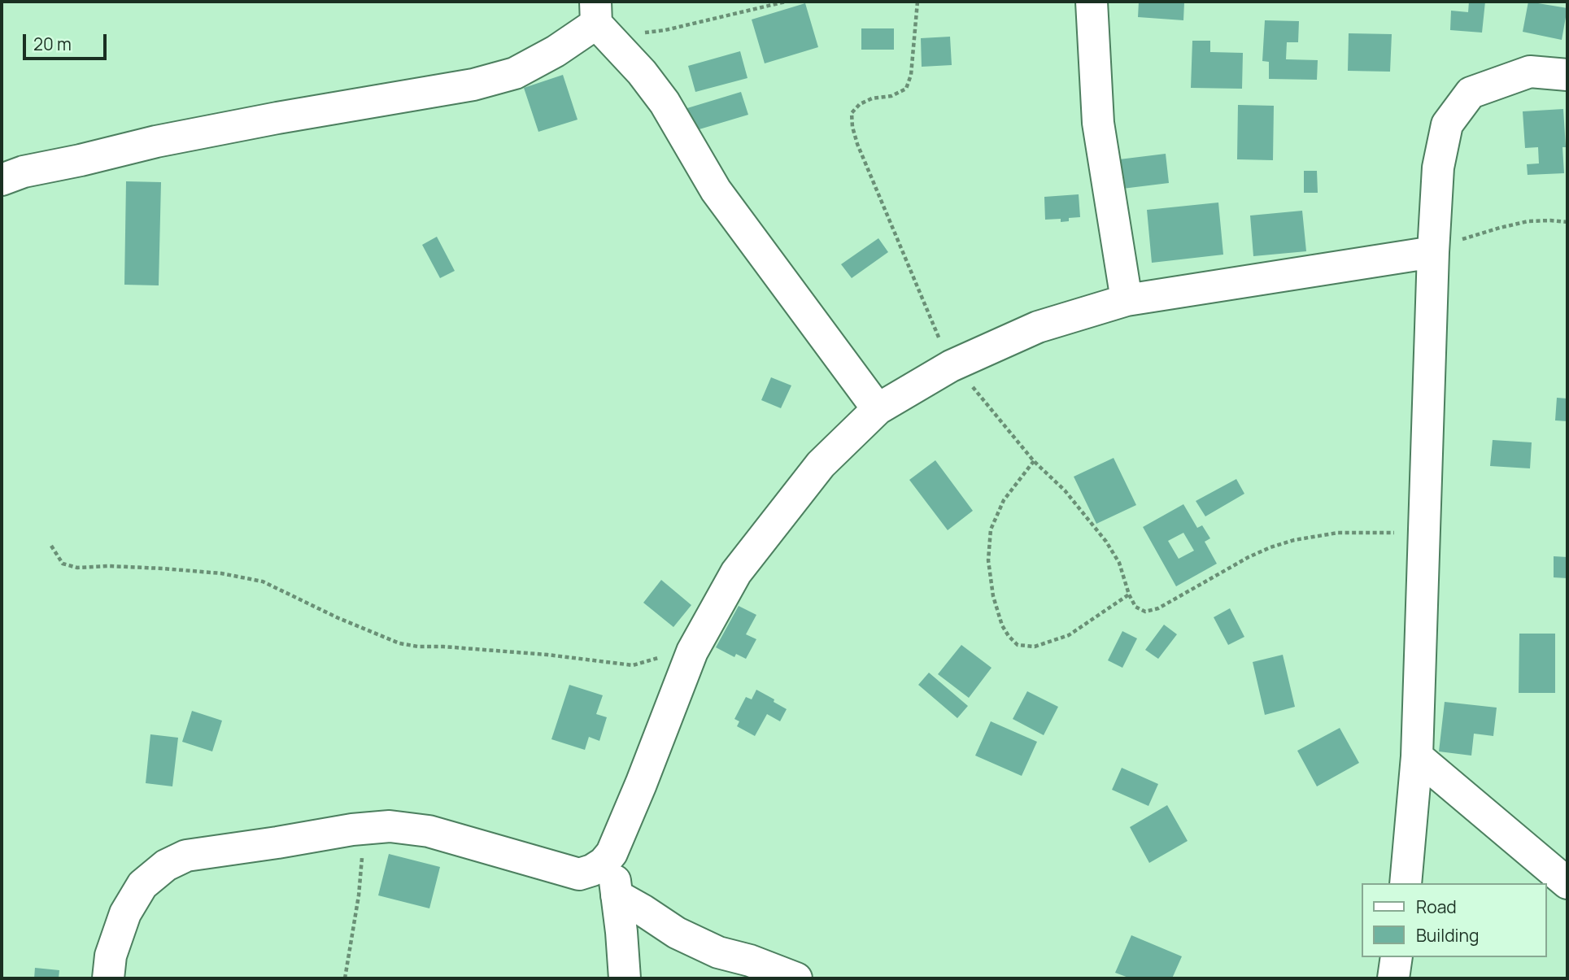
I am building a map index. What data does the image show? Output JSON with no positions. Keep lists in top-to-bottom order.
{
  "legend": ["Road", "Building"],
  "scale_bar": "20 m"
}
